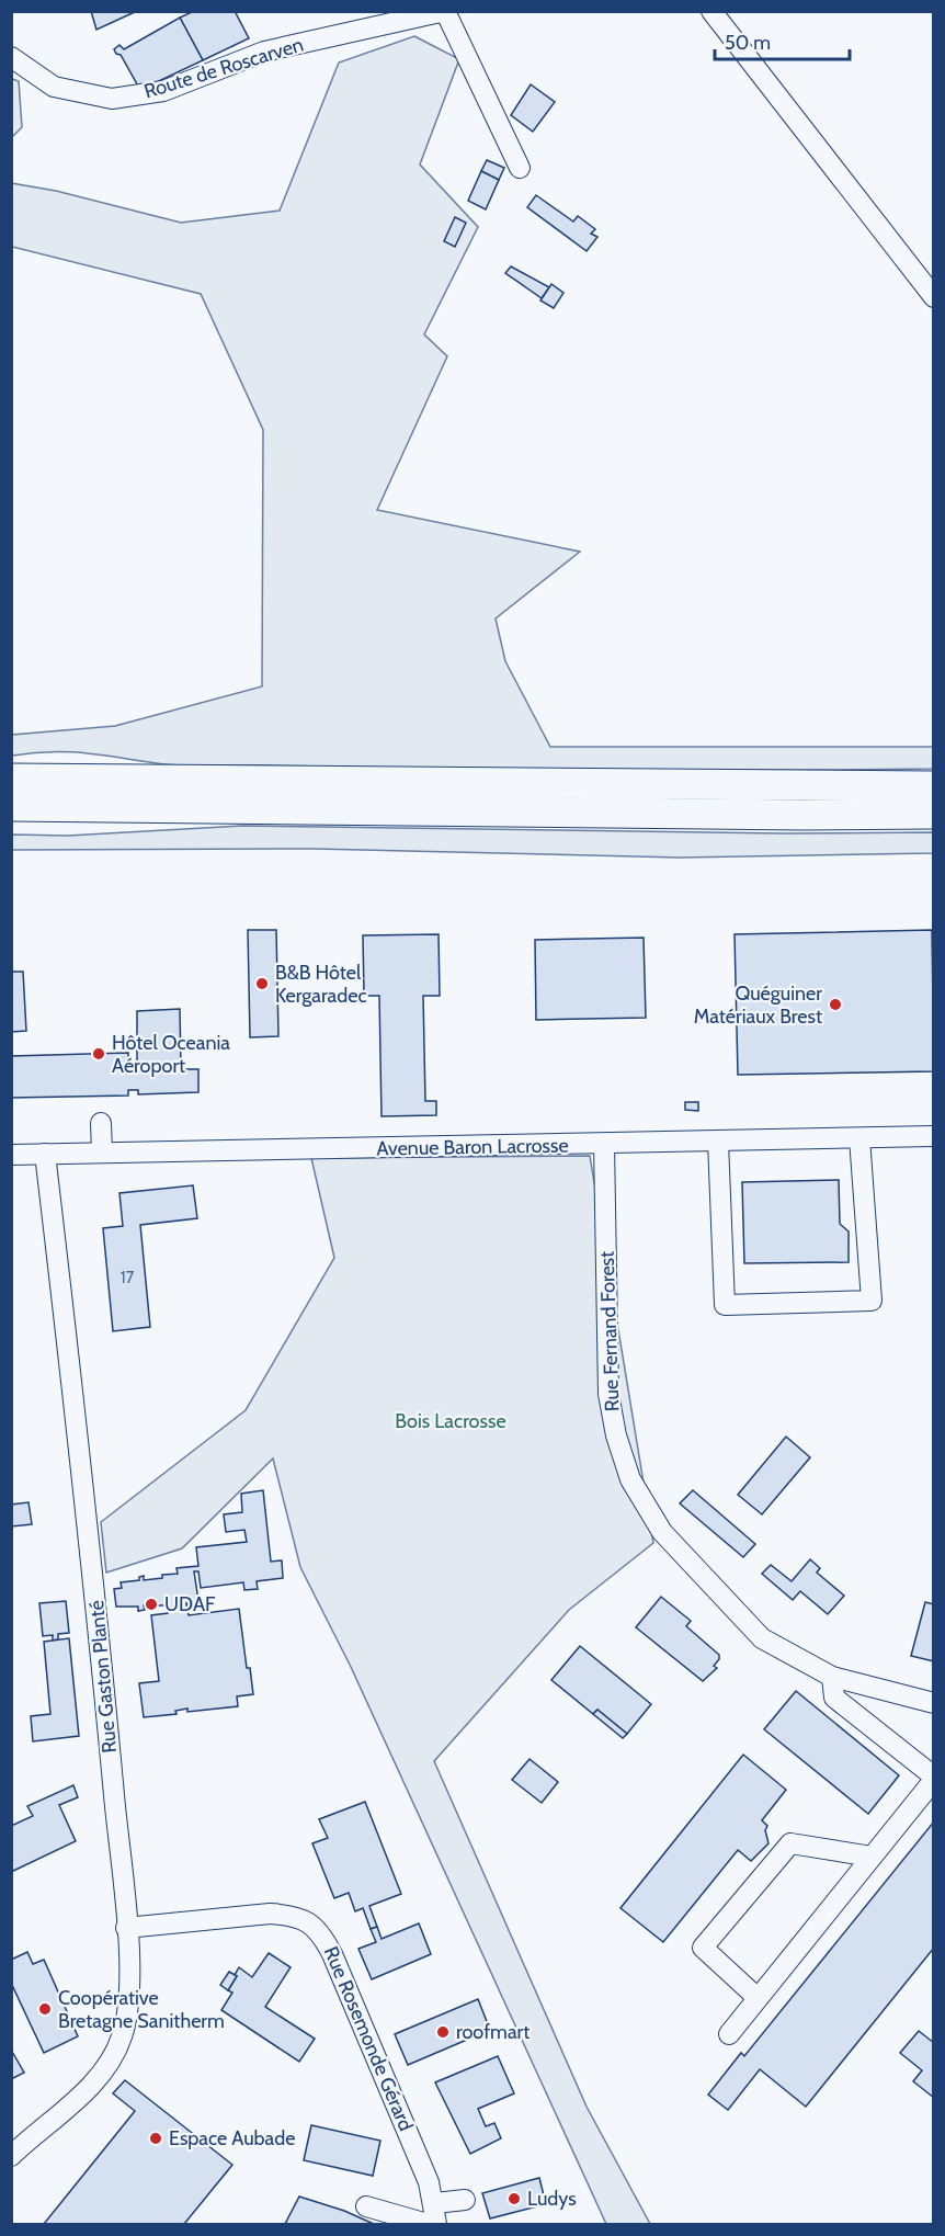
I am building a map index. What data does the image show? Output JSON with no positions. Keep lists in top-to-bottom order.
{
  "streets": {
    "street": [
      "Route de Roscarven",
      "Avenue Baron Lacrosse",
      "Rue Fernand Forest",
      "Rue Gaston Planté",
      "Rue Rosemonde Gérard"
    ]
  },
  "crossings": [
    ["Avenue Baron Lacrosse", "Rue Fernand Forest"],
    ["Avenue Baron Lacrosse", "Rue Gaston Planté"],
    ["Rue Gaston Planté", "Rue Rosemonde Gérard"]
  ],
  "parks": ["Bois Lacrosse"],
  "places": [
    "B&B Hôtel Kergaradec",
    "Quéguiner Matériaux Brest",
    "Hôtel Oceania Aéroport",
    "UDAF",
    "Coopérative Bretagne Sanitherm",
    "roofmart",
    "Espace Aubade",
    "Ludys"
  ],
  "house_numbers": ["17"],
  "scale_bar": "50 m"
}
